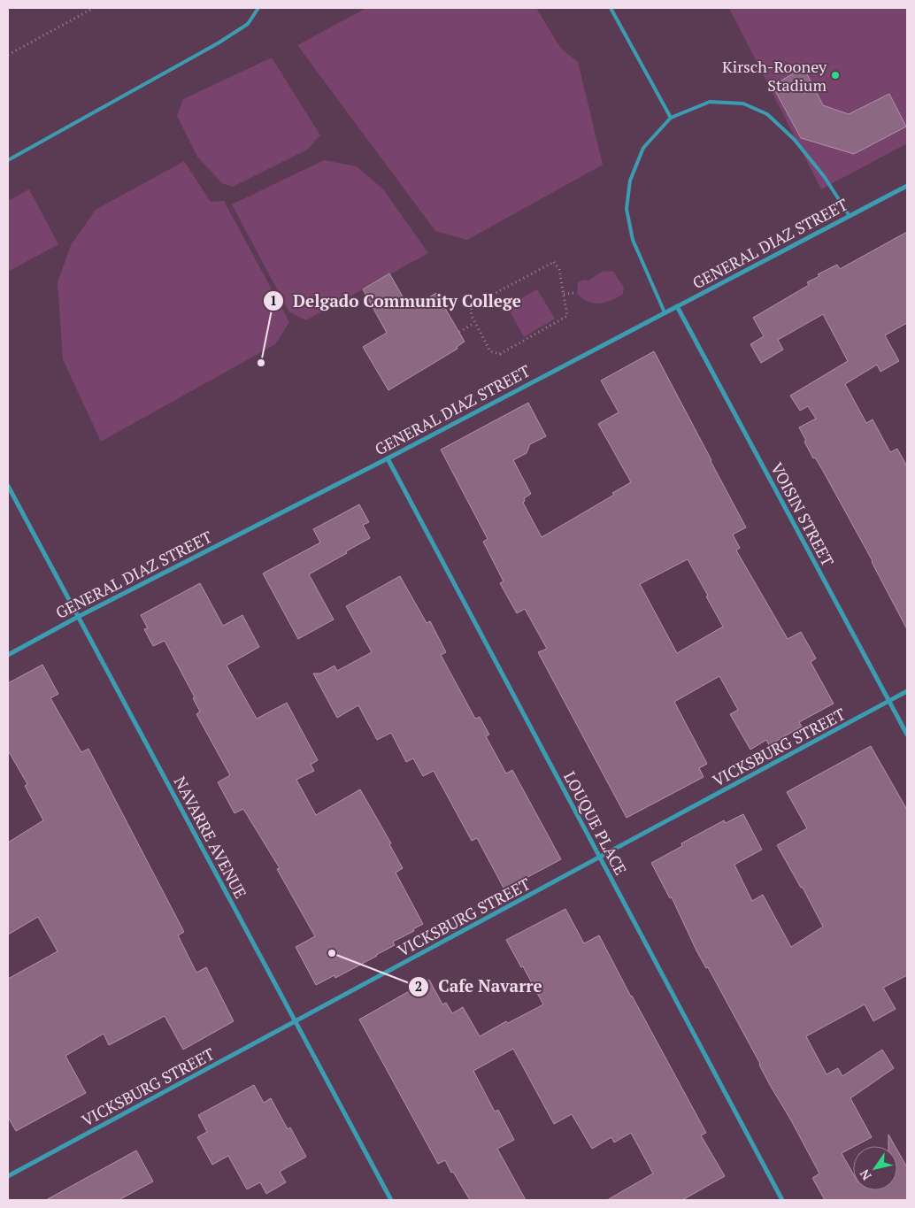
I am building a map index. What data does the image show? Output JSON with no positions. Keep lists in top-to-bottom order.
{
  "streets": {
    "street": [
      "GENERAL DIAZ STREET",
      "VOISIN STREET",
      "VICKSBURG STREET",
      "LOUQUE PLACE",
      "NAVARRE AVENUE"
    ]
  },
  "crossings": [
    ["GENERAL DIAZ STREET", "VOISIN STREET"],
    ["GENERAL DIAZ STREET", "LOUQUE PLACE"],
    ["GENERAL DIAZ STREET", "NAVARRE AVENUE"],
    ["VOISIN STREET", "VICKSBURG STREET"],
    ["VICKSBURG STREET", "LOUQUE PLACE"],
    ["VICKSBURG STREET", "NAVARRE AVENUE"]
  ],
  "places": ["Kirsch-Rooney Stadium", "Delgado Community College", "Cafe Navarre"],
  "north": "bottom left"
}
